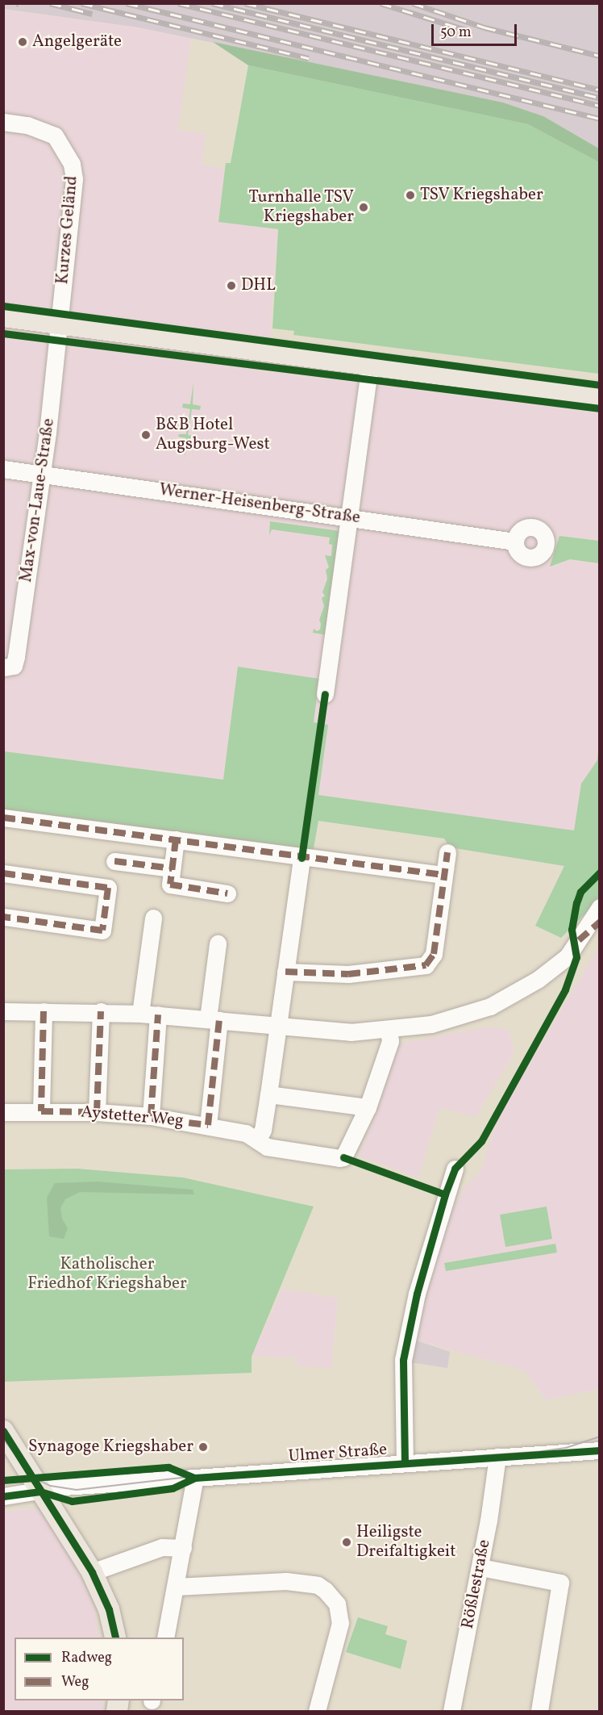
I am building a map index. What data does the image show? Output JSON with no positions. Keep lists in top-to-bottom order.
{
  "streets": {
    "street": [
      "Kurzes Geländ",
      "Max-von-Laue-Straße",
      "Werner-Heisenberg-Straße",
      "Aystetter Weg",
      "Ulmer Straße",
      "Rößlestraße"
    ]
  },
  "crossings": [
    ["Kurzes Geländ", "Max-von-Laue-Straße"],
    ["Max-von-Laue-Straße", "Werner-Heisenberg-Straße"],
    ["Ulmer Straße", "Rößlestraße"]
  ],
  "parks": ["Katholischer Friedhof Kriegshaber"],
  "places": [
    "Angelgeräte",
    "TSV Kriegshaber",
    "Turnhalle TSV Kriegshaber",
    "DHL",
    "B&B Hotel Augsburg-West",
    "Synagoge Kriegshaber",
    "Heiligste Dreifaltigkeit"
  ],
  "legend": ["Radweg", "Weg"],
  "scale_bar": "50 m"
}
